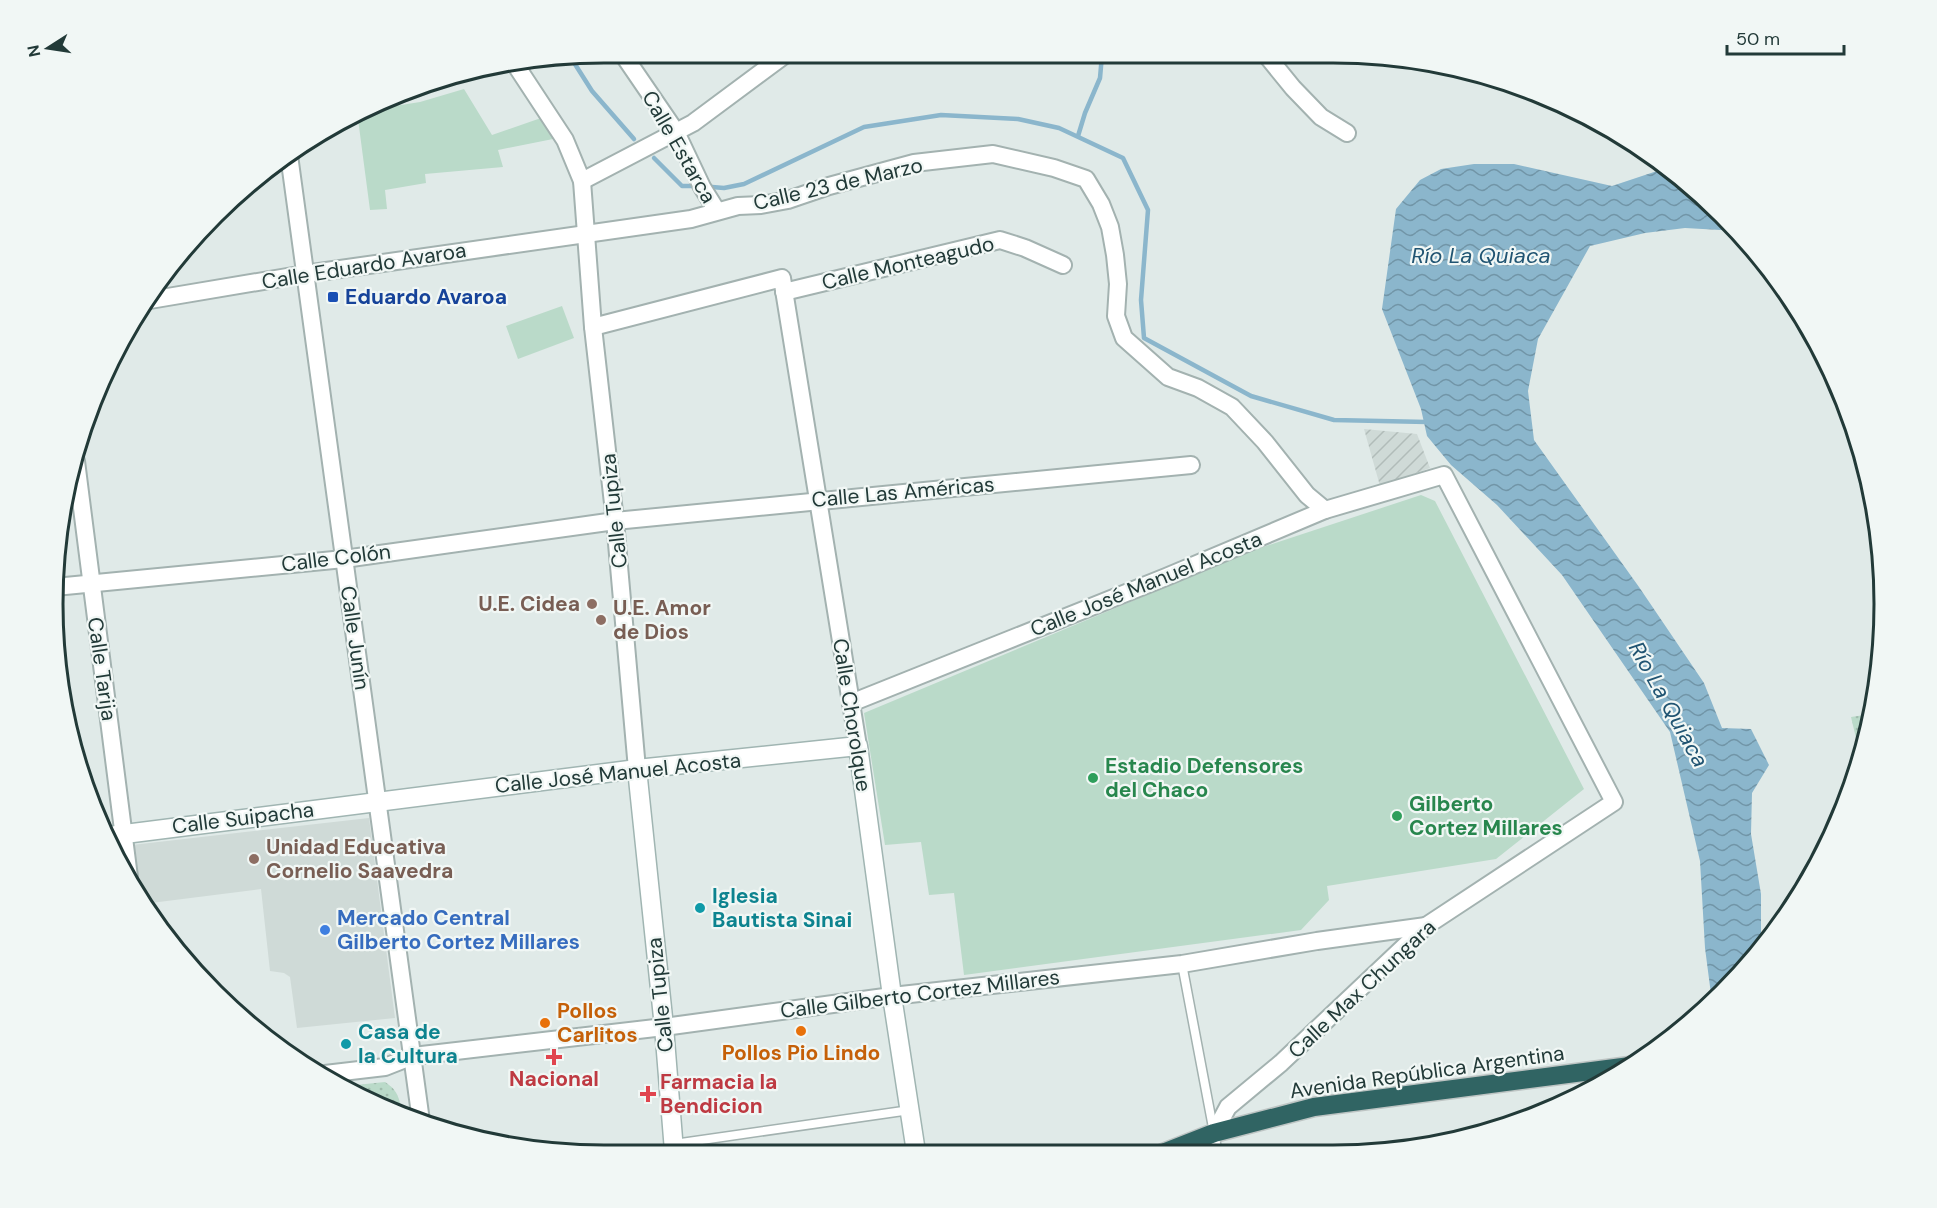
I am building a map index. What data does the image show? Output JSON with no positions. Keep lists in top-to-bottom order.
{
  "streets": {
    "highway": ["Avenida República Argentina"],
    "street": [
      "Calle Estarca",
      "Calle 23 de Marzo",
      "Calle Monteagudo",
      "Calle Eduardo Avaroa",
      "Calle Las Américas",
      "Calle Tupiza",
      "Calle Colón",
      "Calle José Manuel Acosta",
      "Calle Junín",
      "Calle Tarija",
      "Calle Chorolque",
      "Calle Suipacha",
      "Calle Max Chungara",
      "Calle Gilberto Cortez Millares"
    ]
  },
  "crossings": [
    ["Calle Estarca", "Calle 23 de Marzo"],
    ["Calle 23 de Marzo", "Calle Eduardo Avaroa"],
    ["Calle 23 de Marzo", "Calle Tupiza"],
    ["Calle 23 de Marzo", "Calle José Manuel Acosta"],
    ["Calle Monteagudo", "Calle Tupiza"],
    ["Calle Monteagudo", "Calle Chorolque"],
    ["Calle Eduardo Avaroa", "Calle Tupiza"],
    ["Calle Eduardo Avaroa", "Calle Junín"],
    ["Calle Las Américas", "Calle Tupiza"],
    ["Calle Las Américas", "Calle Colón"],
    ["Calle Las Américas", "Calle Chorolque"],
    ["Calle Tupiza", "Calle Colón"],
    ["Calle Tupiza", "Calle José Manuel Acosta"],
    ["Calle Tupiza", "Calle Gilberto Cortez Millares"],
    ["Calle Colón", "Calle Junín"],
    ["Calle Colón", "Calle Tarija"],
    ["Calle José Manuel Acosta", "Calle Junín"],
    ["Calle José Manuel Acosta", "Calle Chorolque"],
    ["Calle José Manuel Acosta", "Calle Suipacha"],
    ["Calle José Manuel Acosta", "Calle Max Chungara"],
    ["Calle Junín", "Calle Suipacha"],
    ["Calle Junín", "Calle Gilberto Cortez Millares"],
    ["Calle Tarija", "Calle Suipacha"],
    ["Calle Chorolque", "Calle Gilberto Cortez Millares"],
    ["Calle Max Chungara", "Calle Gilberto Cortez Millares"],
    ["Calle Max Chungara", "Avenida República Argentina"]
  ],
  "water": ["Río La Quiaca"],
  "places": {
    "transit": ["Eduardo Avaroa"],
    "other": [
      "U.E. Cidea",
      "U.E. Amor de Dios",
      "Estadio Defensores del Chaco",
      "Gilberto Cortez Millares",
      "Unidad Educativa Cornelio Saavedra",
      "Iglesia Bautista Sinai",
      "Mercado Central Gilberto Cortez Millares",
      "Pollos Carlitos",
      "Pollos Pio Lindo",
      "Casa de la Cultura"
    ],
    "health": ["Nacional", "Farmacia la Bendicion"]
  },
  "scale_bar": "50 m",
  "north": "left"
}
